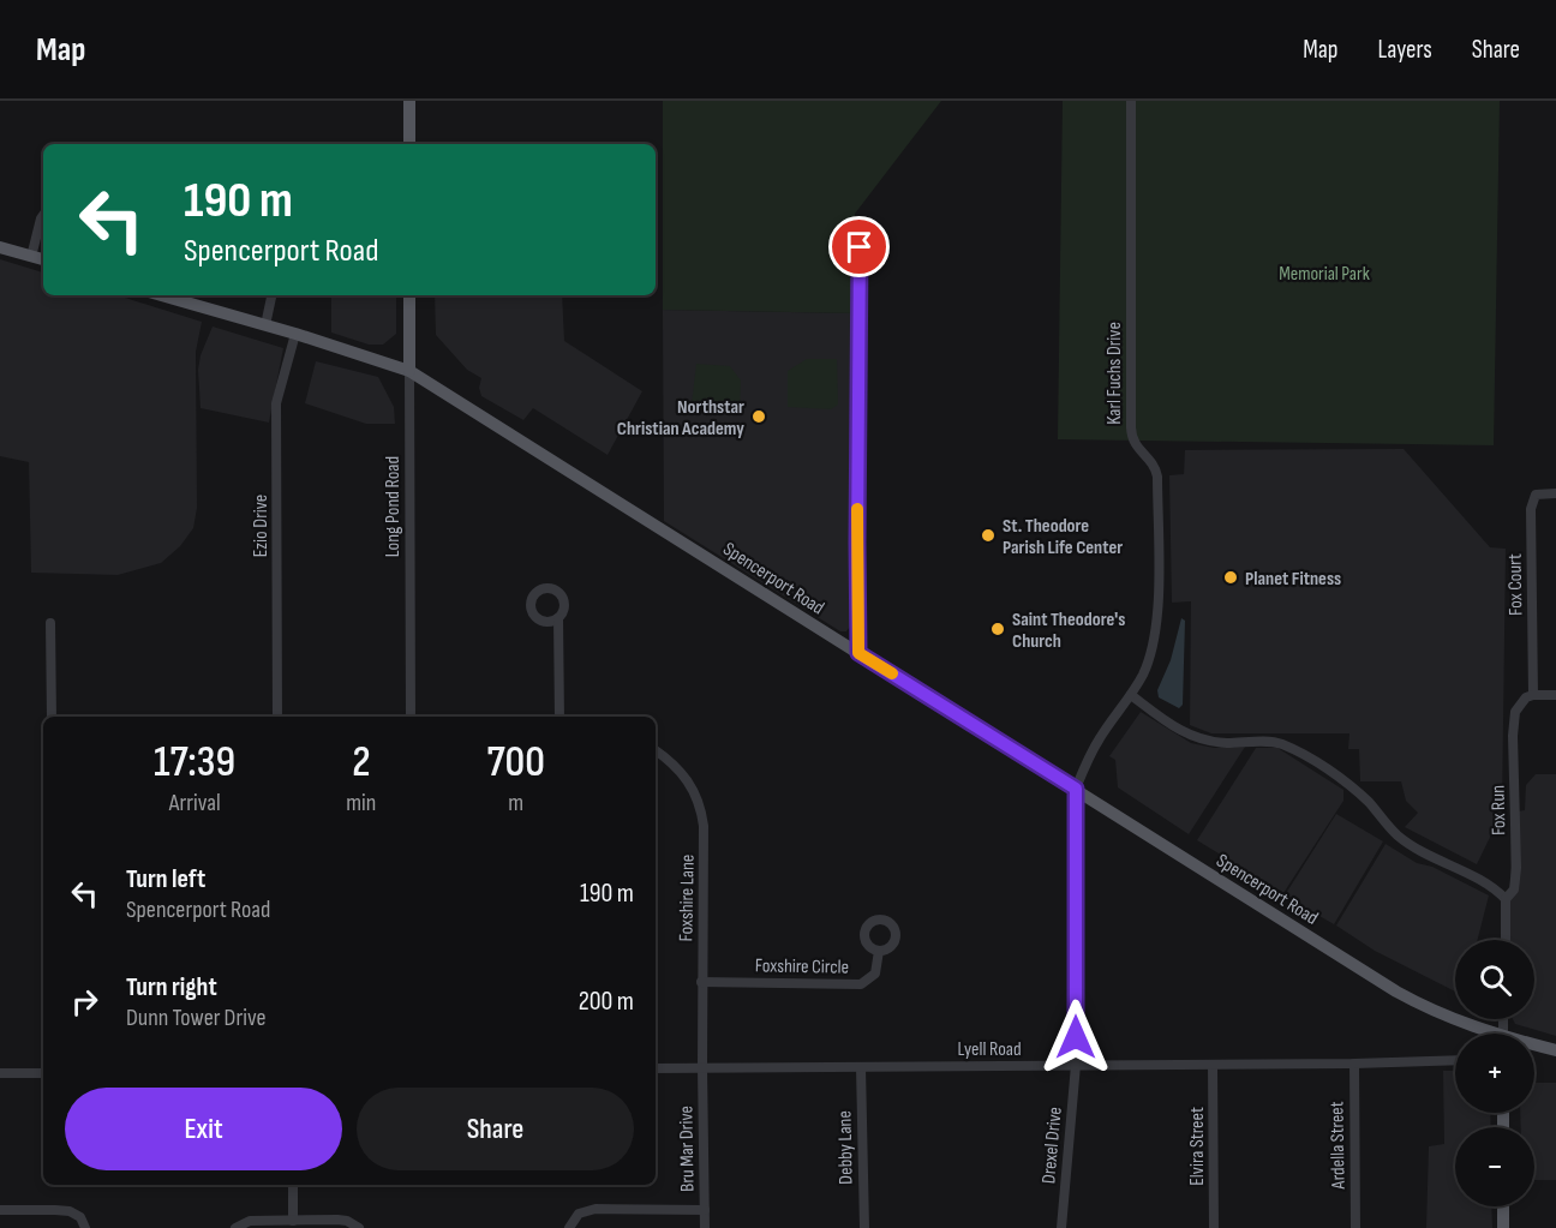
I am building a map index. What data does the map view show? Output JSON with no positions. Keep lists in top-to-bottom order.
{
  "streets": {
    "main road": ["Long Pond Road", "Spencerport Road"],
    "street": [
      "Karl Fuchs Drive",
      "Ezio Drive",
      "Fox Court",
      "Fox Run",
      "Foxshire Lane",
      "Foxshire Circle",
      "Lyell Road",
      "Drexel Drive",
      "Ardella Street",
      "Elvira Street",
      "Debby Lane",
      "Bru Mar Drive"
    ]
  },
  "crossings": [
    ["Karl Fuchs Drive", "Spencerport Road"],
    ["Karl Fuchs Drive", "Drexel Drive"],
    ["Long Pond Road", "Spencerport Road"],
    ["Ezio Drive", "Spencerport Road"],
    ["Spencerport Road", "Drexel Drive"],
    ["Fox Court", "Fox Run"],
    ["Foxshire Lane", "Foxshire Circle"],
    ["Foxshire Lane", "Lyell Road"],
    ["Foxshire Lane", "Bru Mar Drive"],
    ["Lyell Road", "Drexel Drive"],
    ["Lyell Road", "Ardella Street"],
    ["Lyell Road", "Elvira Street"],
    ["Lyell Road", "Debby Lane"],
    ["Lyell Road", "Bru Mar Drive"]
  ],
  "parks": ["Memorial Park"],
  "places": [
    "Northstar Christian Academy",
    "St. Theodore Parish Life Center",
    "Planet Fitness",
    "Saint Theodore's Church"
  ],
  "page": {
    "header": "Map",
    "nav": ["Map", "Layers", "Share"],
    "turn": ["190 m", "Spencerport Road"],
    "eta": [
      "17:39",
      "Arrival",
      "2",
      "min",
      "700",
      "m"
    ],
    "list": [
      {
        "name": "Turn left",
        "note": "Spencerport Road",
        "value": "190 m"
      },
      {
        "name": "Turn right",
        "note": "Dunn Tower Drive",
        "value": "200 m"
      }
    ],
    "map_buttons": ["+", "−"],
    "buttons": ["Exit", "Share"]
  }
}
